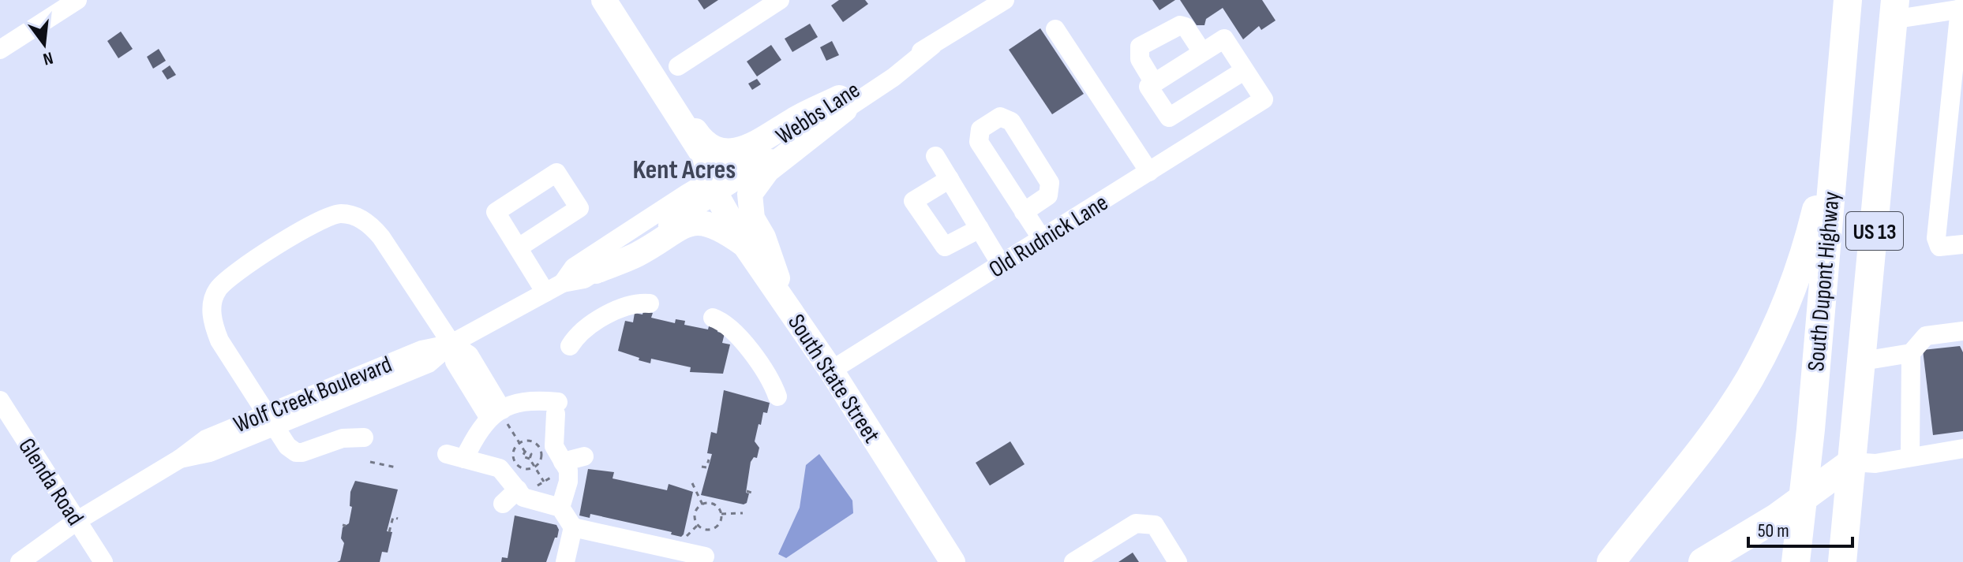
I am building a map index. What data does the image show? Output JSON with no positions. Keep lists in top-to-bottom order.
{
  "streets": {
    "highway": ["US 13", "South Dupont Highway"],
    "main road": ["South State Street"],
    "street": [
      "Webbs Lane",
      "Old Rudnick Lane",
      "Wolf Creek Boulevard",
      "Glenda Road"
    ]
  },
  "crossings": [
    ["Webbs Lane", "South State Street"],
    ["Webbs Lane", "Wolf Creek Boulevard"],
    ["Old Rudnick Lane", "South State Street"],
    ["South State Street", "Wolf Creek Boulevard"],
    ["Wolf Creek Boulevard", "Glenda Road"]
  ],
  "districts": ["Kent Acres"],
  "scale_bar": "50 m",
  "north": "bottom"
}
